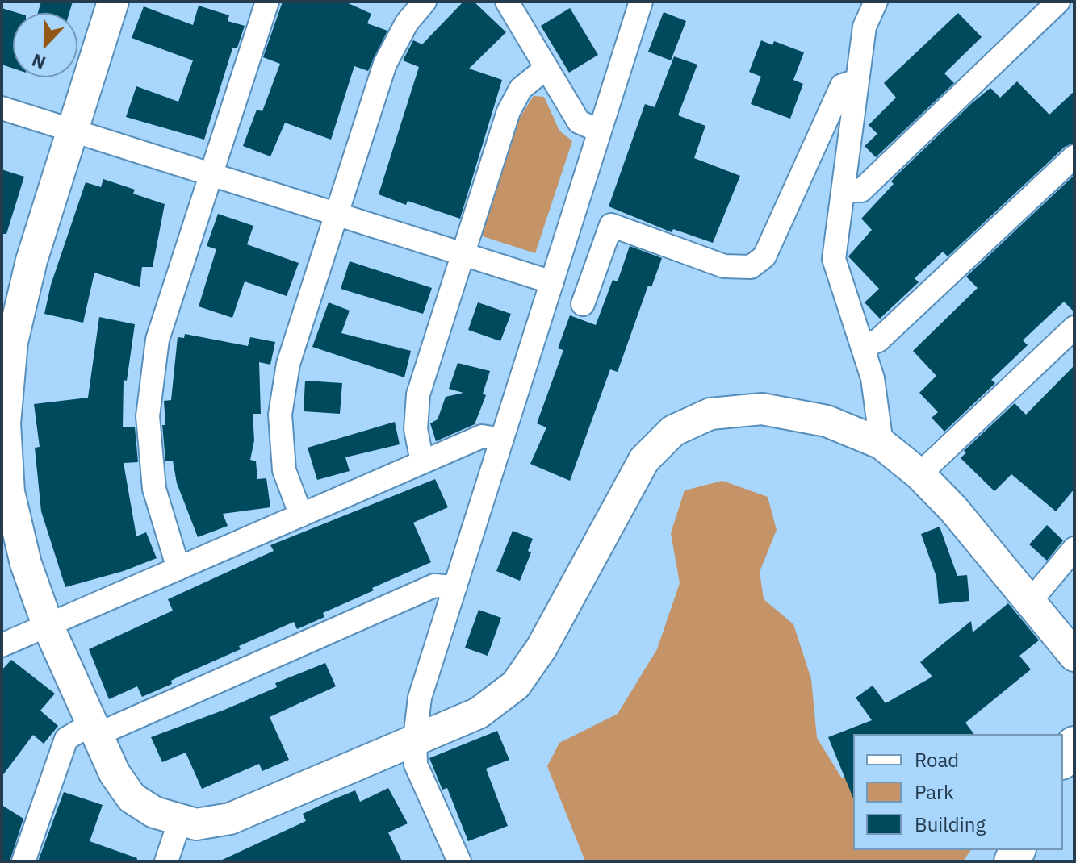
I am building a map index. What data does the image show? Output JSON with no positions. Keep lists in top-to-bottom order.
{
  "legend": ["Road", "Park", "Building"],
  "north": "bottom"
}
